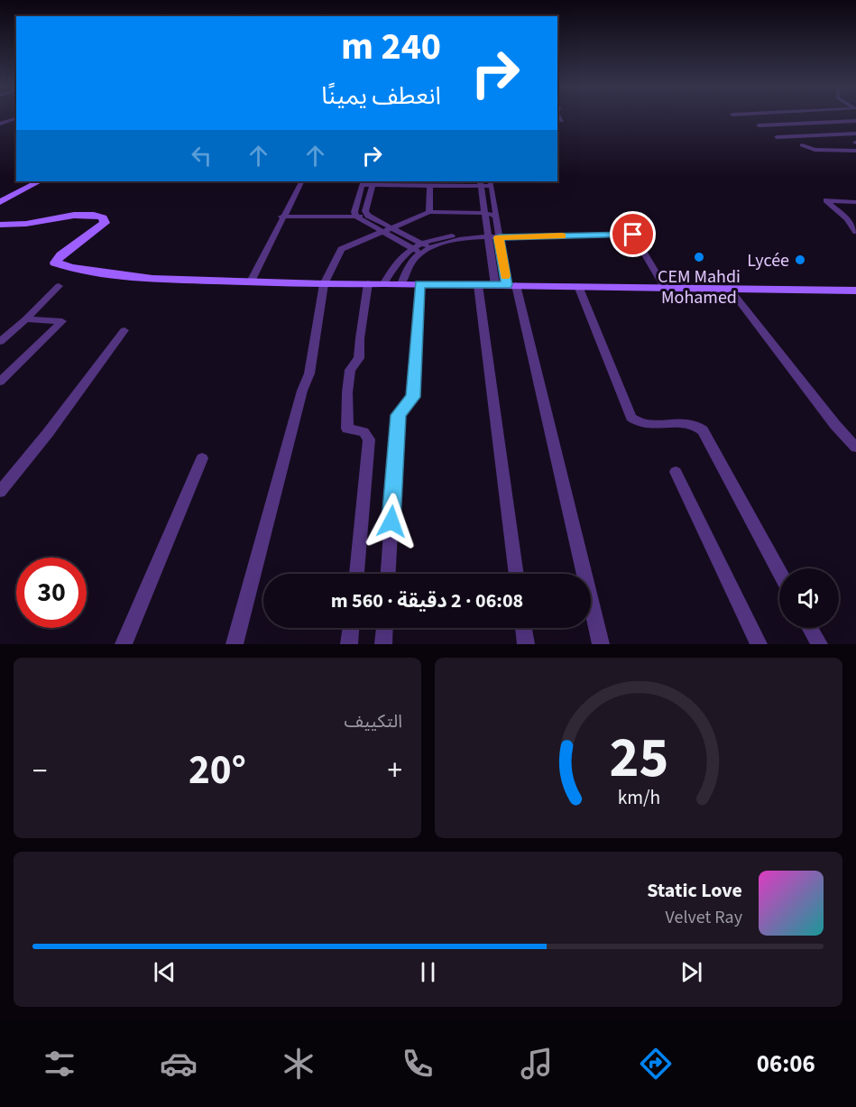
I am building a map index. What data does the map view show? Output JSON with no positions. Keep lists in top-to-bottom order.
{
  "places": ["CEM Mahdi Mohamed", "Lycée"],
  "page": {
    "turn": ["240 m", "انعطف يمينًا"],
    "limit": "30",
    "trip": "06:08 · 2 دقيقة · 560 m",
    "tile": "التكييف",
    "heat": ["−", "20°", "+"],
    "song": ["Static Love", "Velvet Ray"],
    "tabs": "06:06",
    "gauge": ["25", "km/h"]
  }
}
